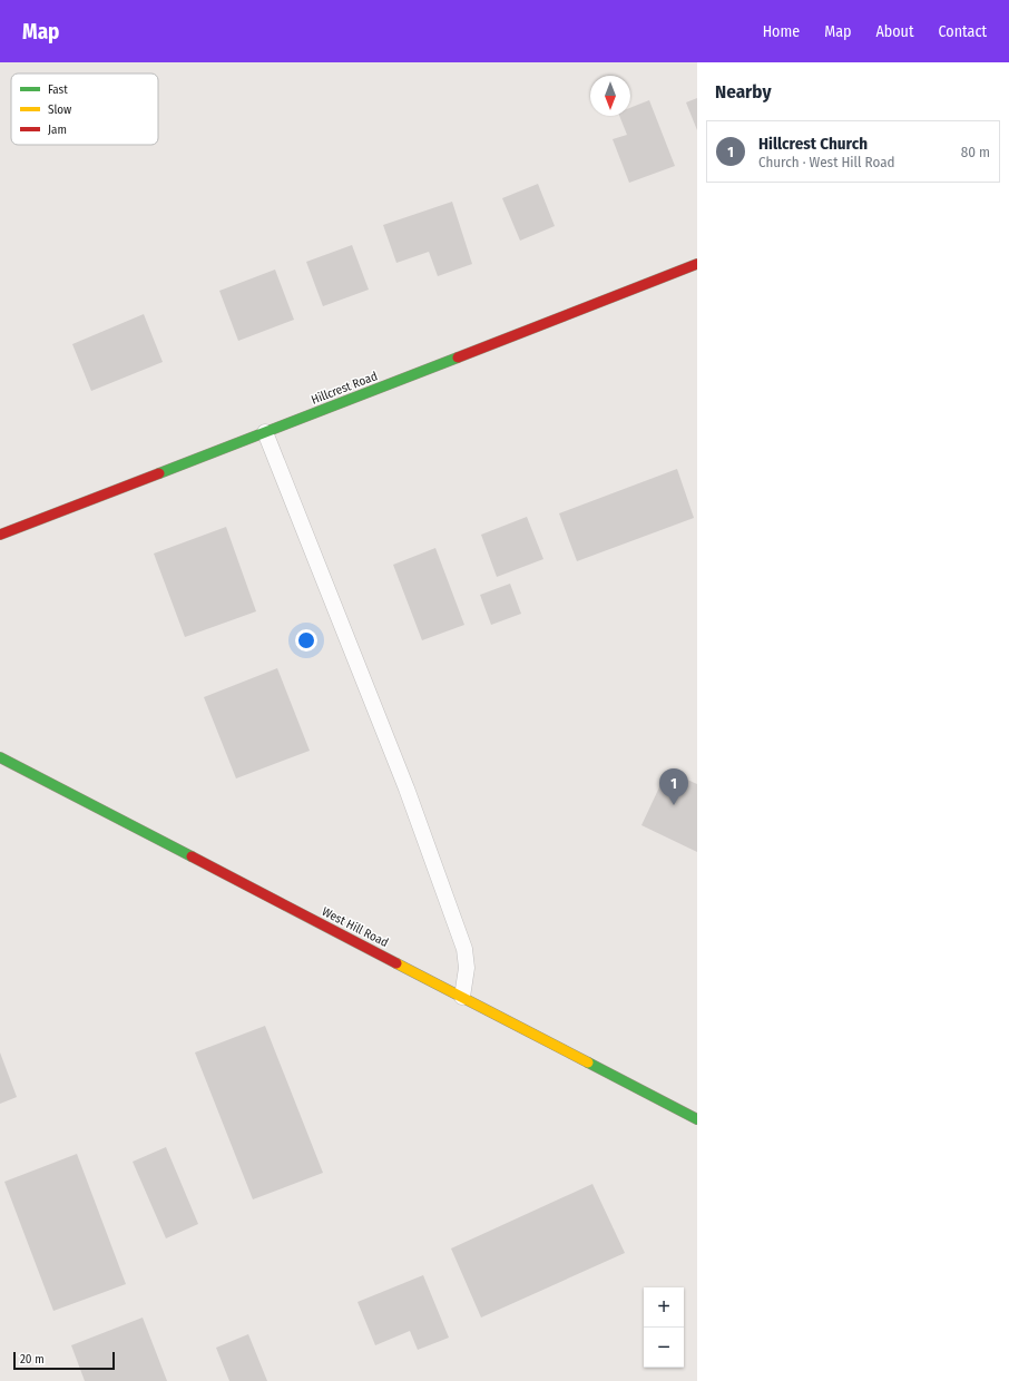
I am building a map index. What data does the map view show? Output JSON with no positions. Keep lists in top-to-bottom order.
{
  "streets": {
    "street": ["Hillcrest Road", "West Hill Road"]
  },
  "legend": ["Fast", "Slow", "Jam"],
  "scale_bar": "20 m",
  "north": "bottom",
  "page": {
    "header": "Map",
    "nav": [
      "Home",
      "Map",
      "About",
      "Contact"
    ],
    "heading": "Nearby",
    "list": [
      {
        "mark": "1",
        "name": "Hillcrest Church",
        "note": "Church · West Hill Road",
        "value": "80 m"
      }
    ],
    "pins": "1",
    "map_buttons": ["+", "−"],
    "scale": "20 m"
  }
}
